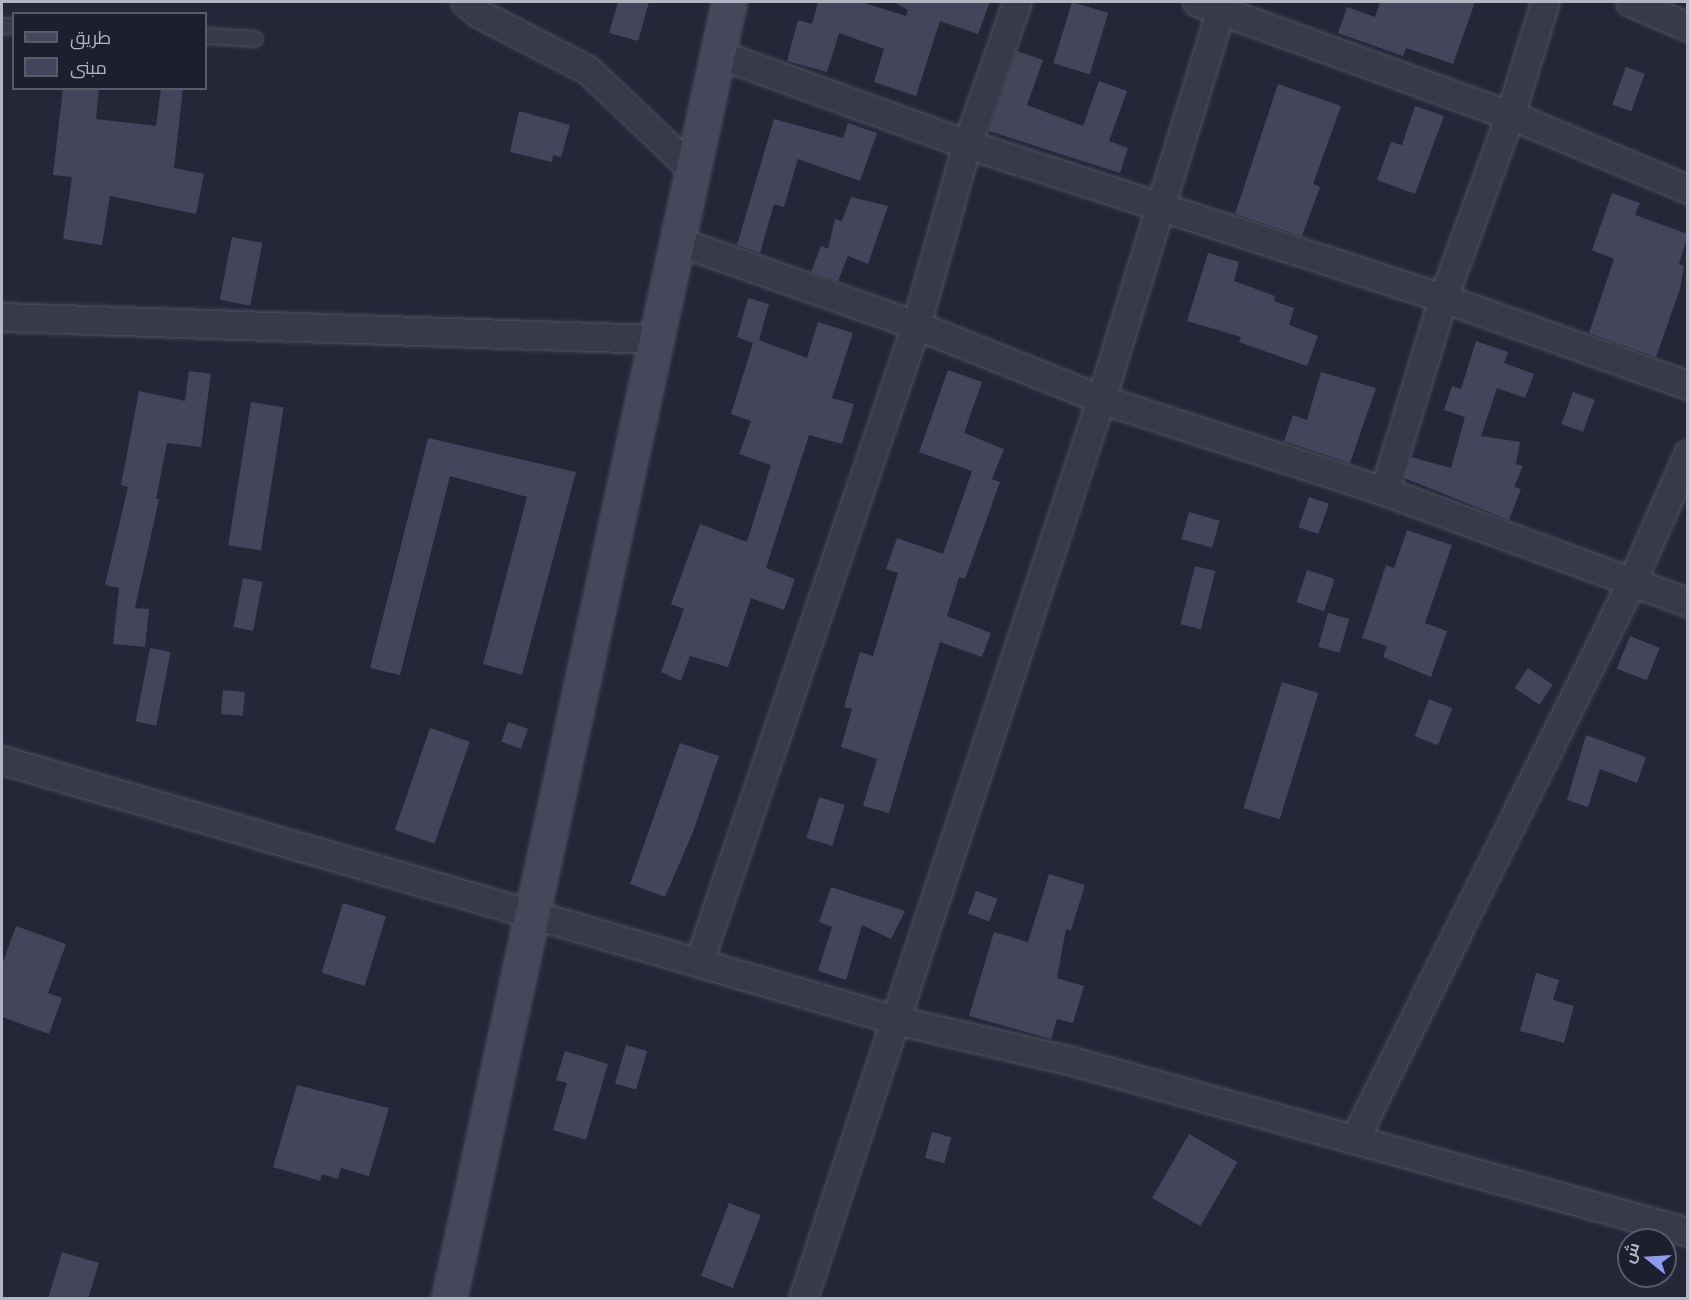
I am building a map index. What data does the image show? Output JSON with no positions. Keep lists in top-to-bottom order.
{
  "legend": ["طريق", "مبنى"],
  "north": "left"
}
